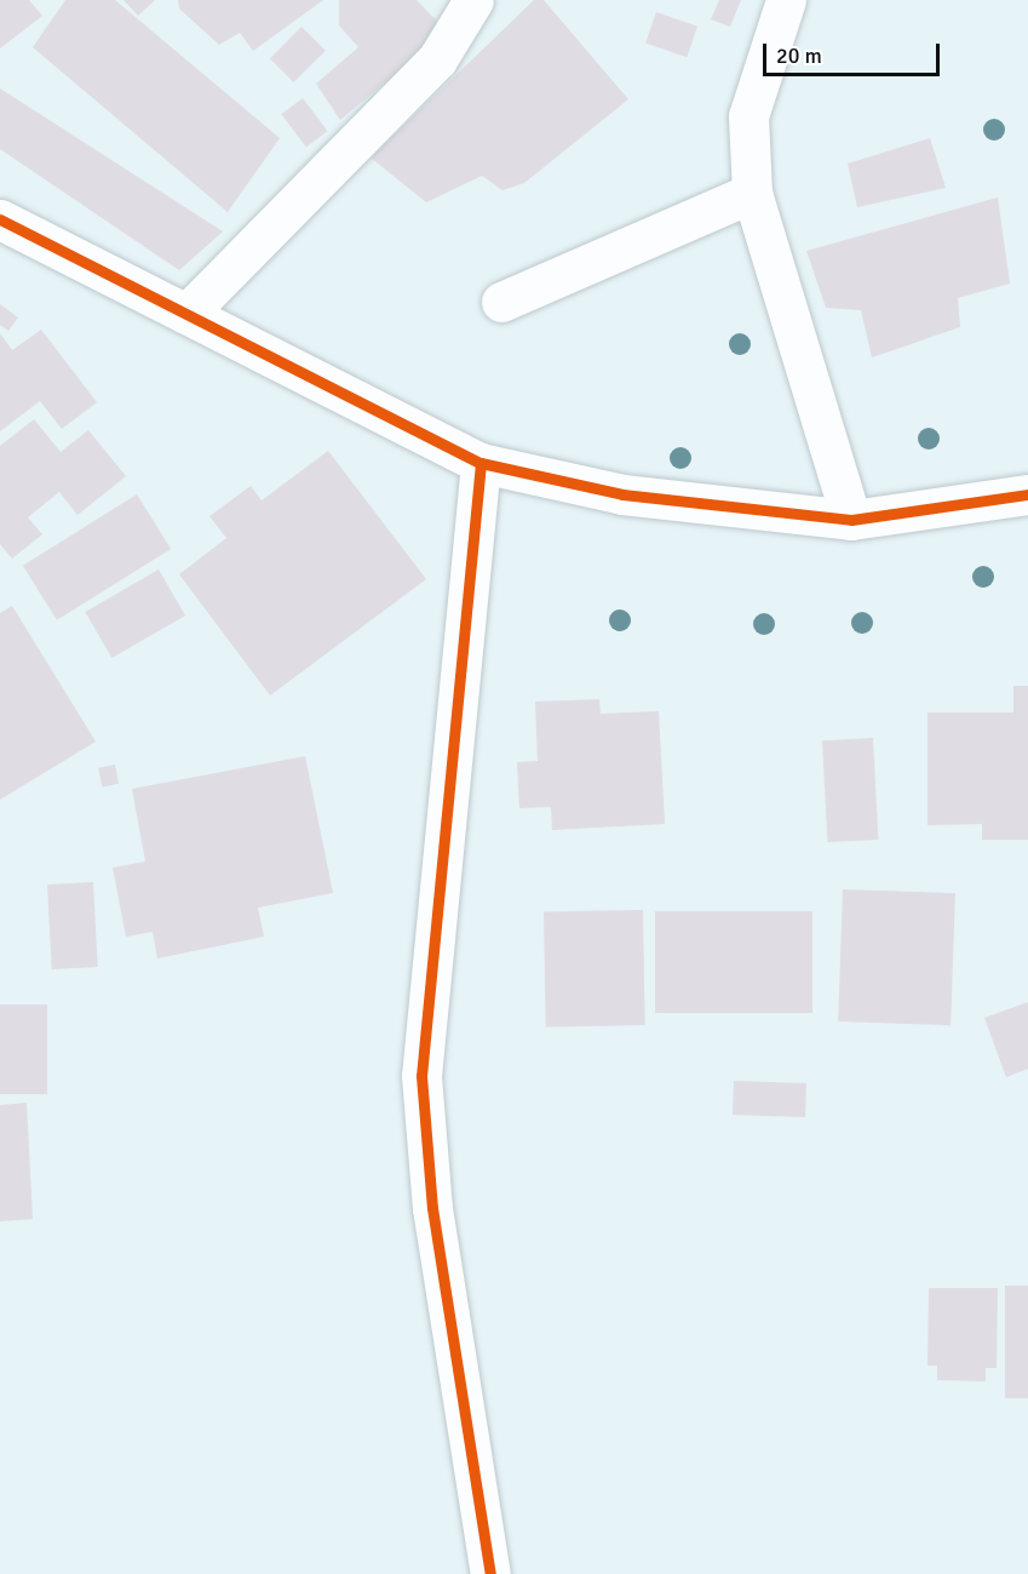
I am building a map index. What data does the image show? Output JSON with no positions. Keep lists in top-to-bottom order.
{
  "scale_bar": "20 m"
}
